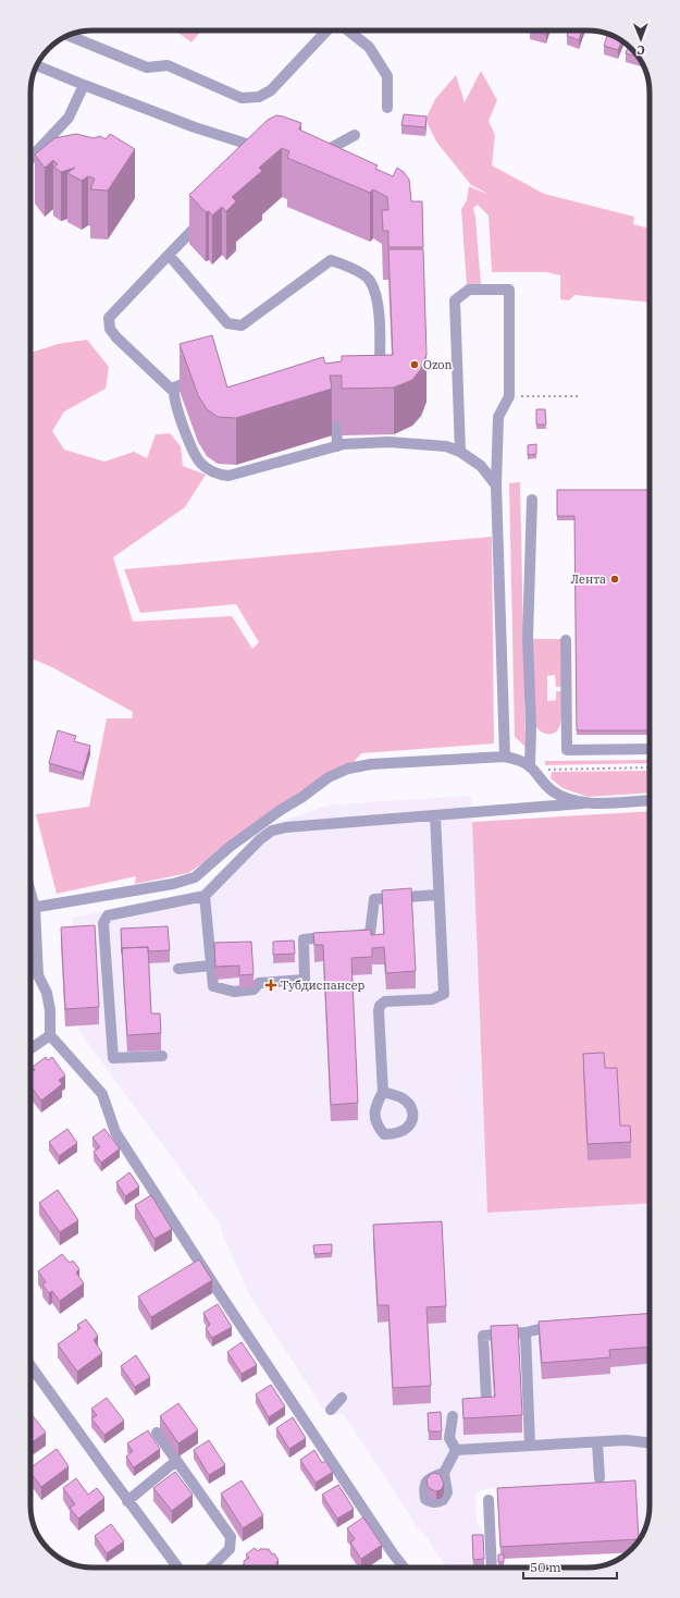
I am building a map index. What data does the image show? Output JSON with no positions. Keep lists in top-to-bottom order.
{
  "places": {
    "other": ["Ozon", "Лента"],
    "health": ["Тубдиспансер"]
  },
  "scale_bar": "50 m",
  "north": "bottom"
}
